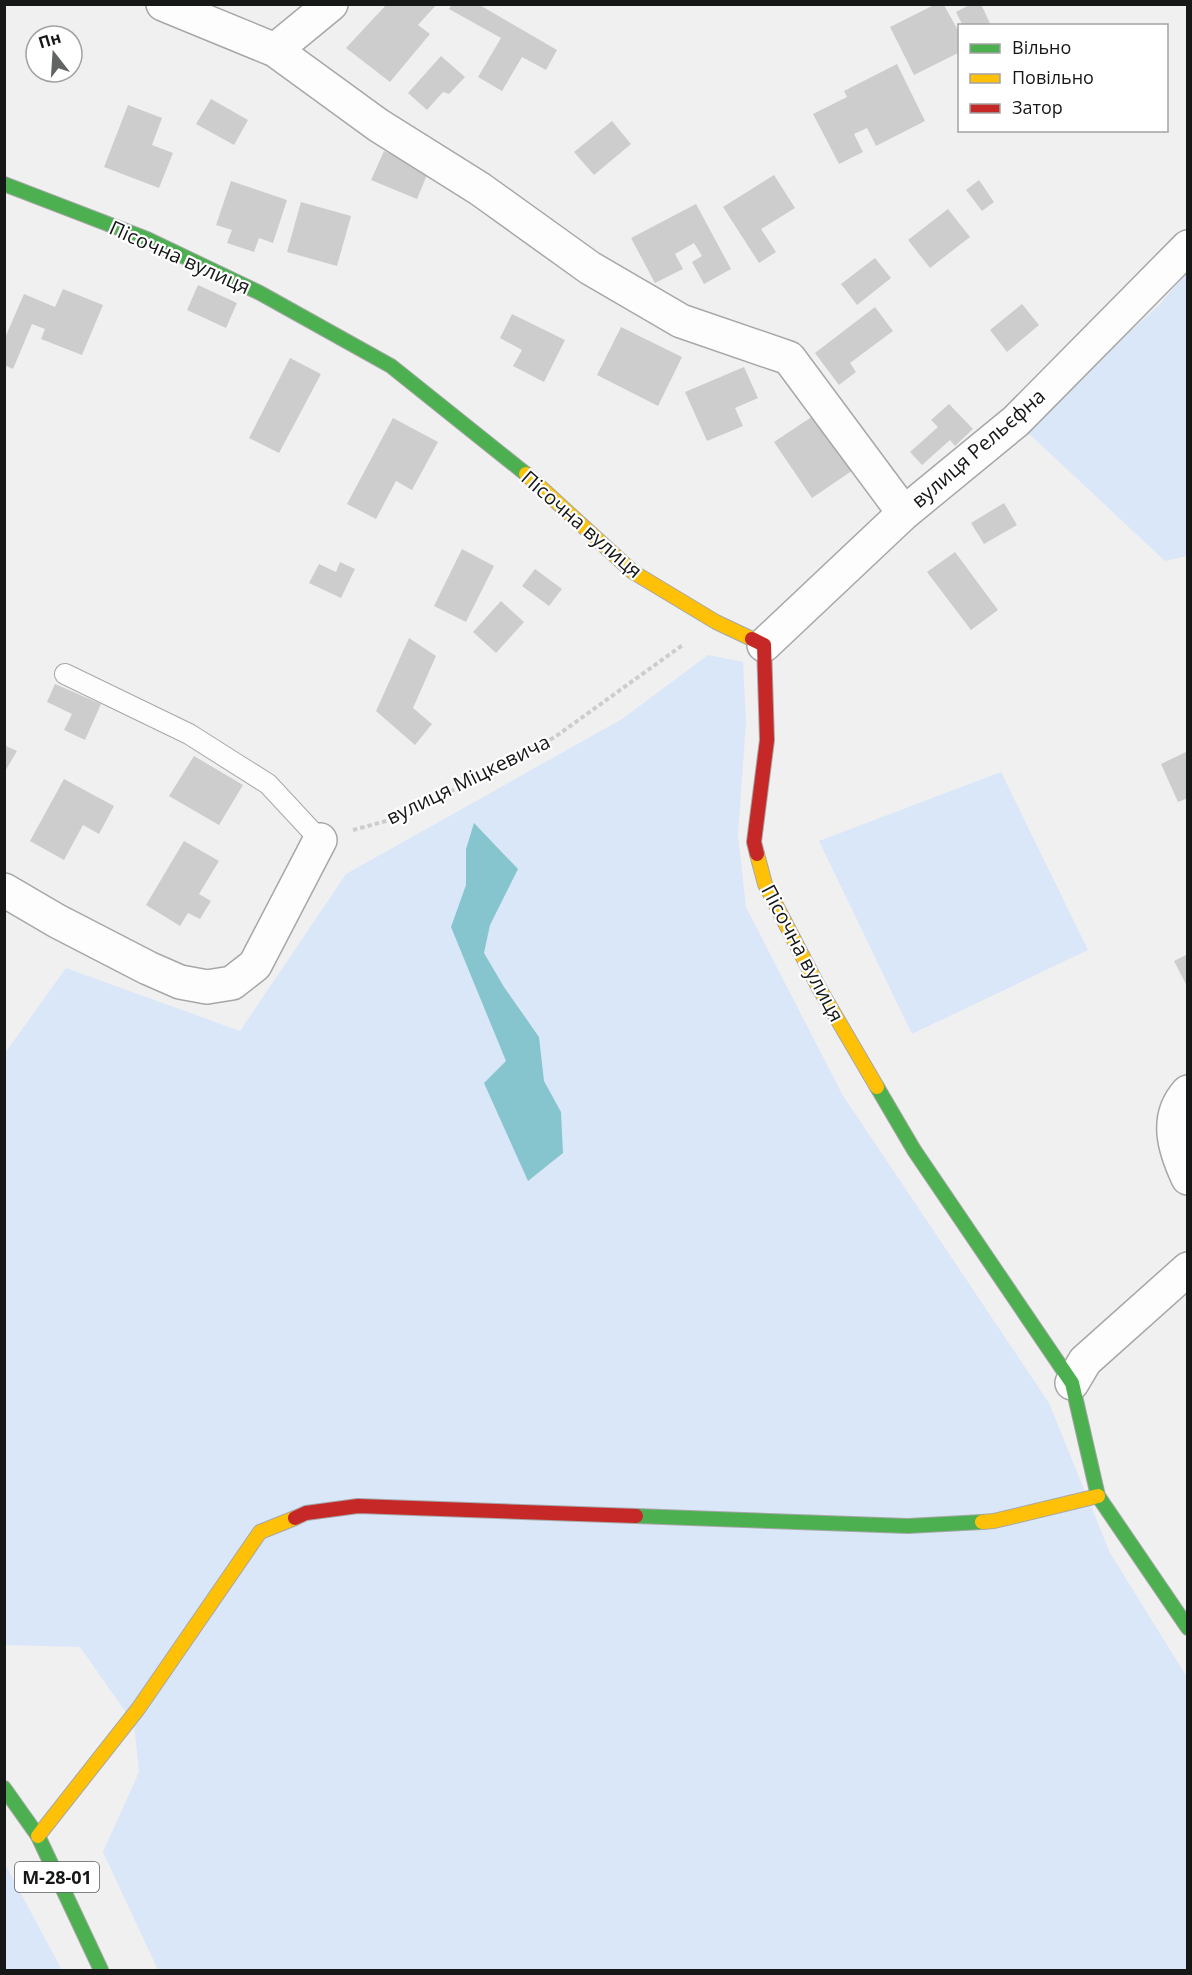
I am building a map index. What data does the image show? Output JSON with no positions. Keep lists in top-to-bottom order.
{
  "streets": {
    "main road": ["Пісочна вулиця", "М-28-01"],
    "street": ["вулиця Рельєфна"],
    "path": ["вулиця Міцкевича"]
  },
  "crossings": [
    ["Пісочна вулиця", "вулиця Рельєфна"],
    ["Пісочна вулиця", "вулиця Міцкевича"]
  ],
  "legend": ["Вільно", "Повільно", "Затор"],
  "north": "top"
}
